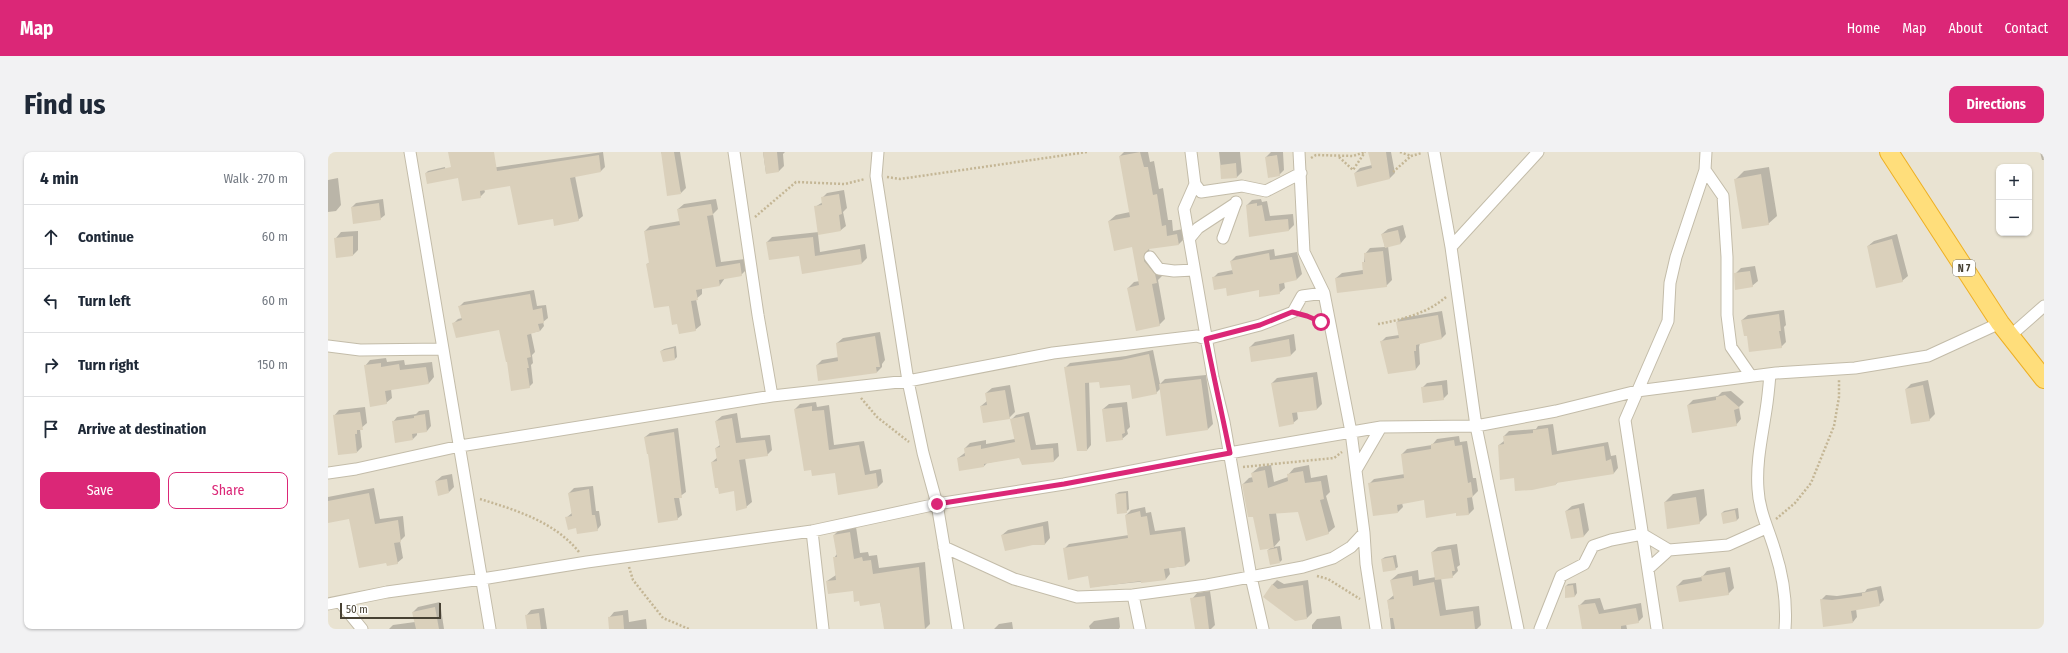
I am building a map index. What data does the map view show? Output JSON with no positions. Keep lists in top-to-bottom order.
{
  "streets": {
    "highway": ["N 7"]
  },
  "scale_bar": "50 m",
  "page": {
    "header": "Map",
    "nav": [
      "Home",
      "Map",
      "About",
      "Contact"
    ],
    "buttons": [
      "Directions",
      ["Save", "Share"]
    ],
    "title": "Find us",
    "heading": ["4 min", "Walk · 270 m"],
    "map_buttons": ["+", "−"],
    "list": [
      ["Continue", "60 m"],
      ["Turn left", "60 m"],
      ["Turn right", "150 m"],
      "Arrive at destination"
    ],
    "scale": "50 m"
  }
}
